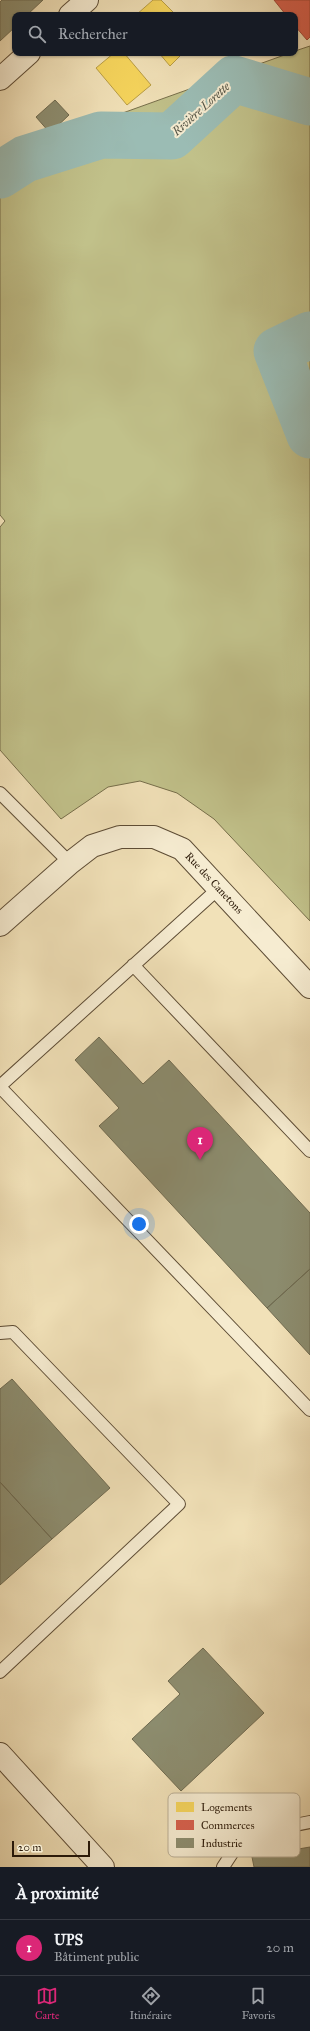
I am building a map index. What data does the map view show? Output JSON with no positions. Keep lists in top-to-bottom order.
{
  "streets": {
    "street": ["Rue des Canetons"]
  },
  "water": ["Rivière Lorette"],
  "legend": ["Logements", "Commerces", "Industrie"],
  "scale_bar": "20 m",
  "page": {
    "search": "Rechercher",
    "pins": "1",
    "scale": "20 m",
    "heading": "À proximité",
    "list": [
      {
        "mark": "1",
        "name": "UPS",
        "note": "Bâtiment public",
        "value": "20 m"
      }
    ],
    "nav": ["Carte", "Itinéraire", "Favoris"]
  }
}
